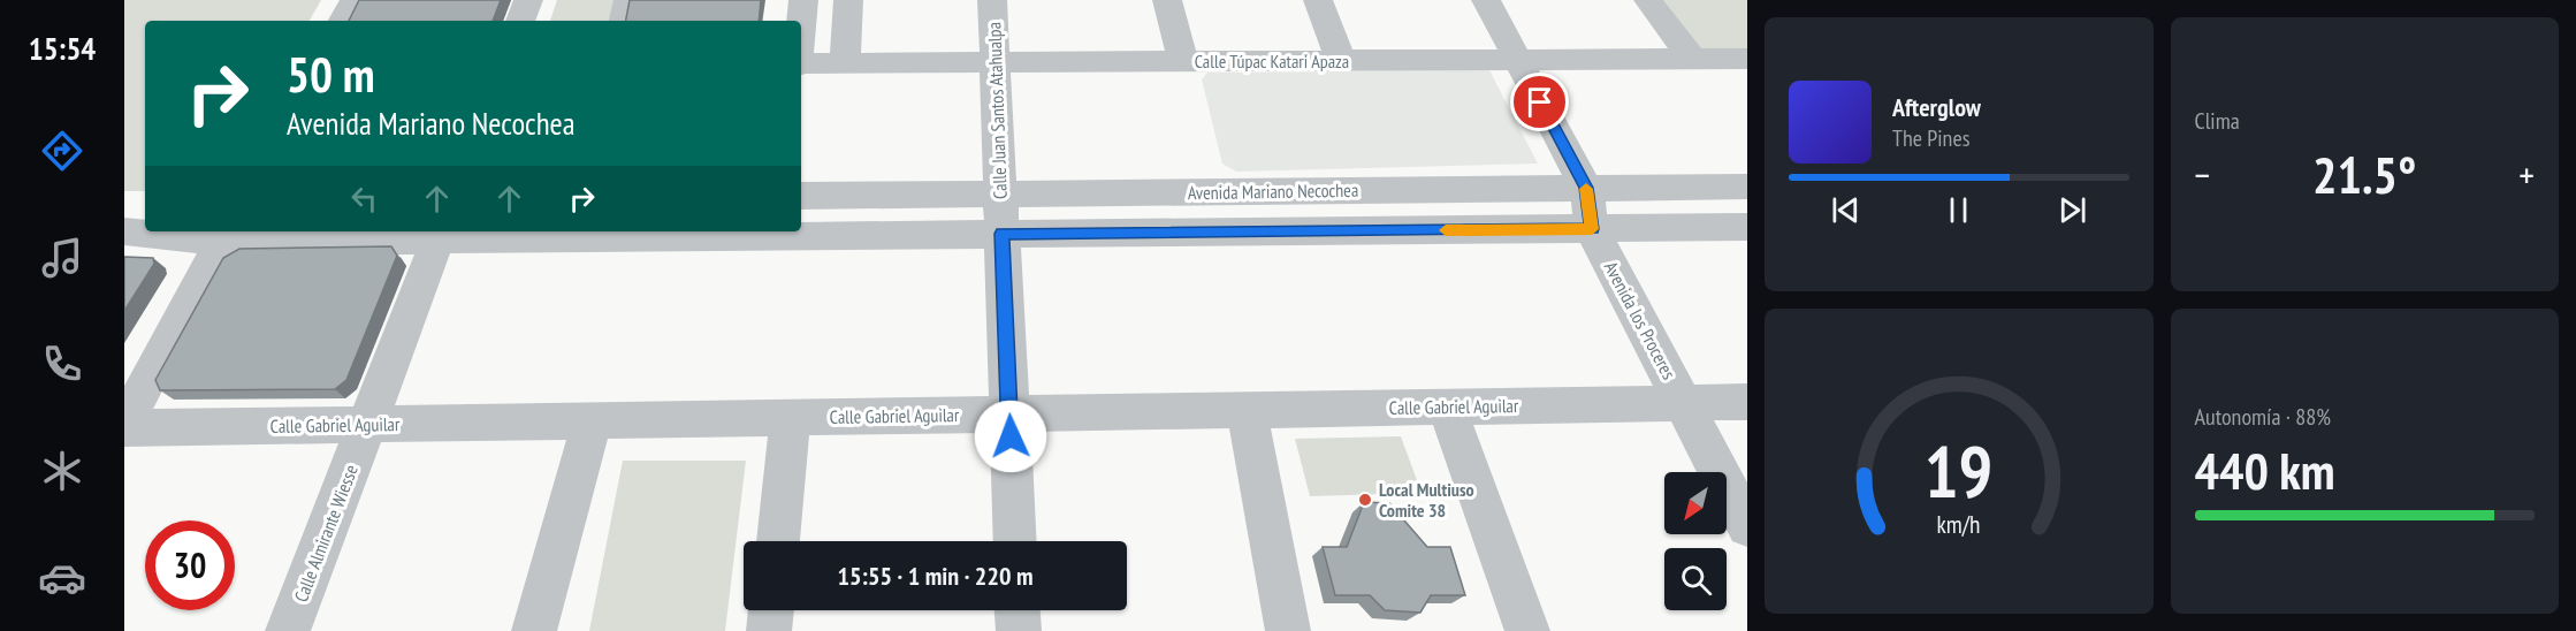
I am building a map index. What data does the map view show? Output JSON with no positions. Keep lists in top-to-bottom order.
{
  "streets": {
    "street": [
      "Calle Túpac Katari Apaza",
      "Calle Juan Santos Atahualpa",
      "Avenida Mariano Necochea",
      "Avenida los Proceres",
      "Calle Gabriel Aguilar",
      "Calle Almirante Wiesse"
    ]
  },
  "crossings": [
    ["Calle Túpac Katari Apaza", "Calle Juan Santos Atahualpa"],
    ["Calle Túpac Katari Apaza", "Avenida los Proceres"],
    ["Calle Juan Santos Atahualpa", "Avenida Mariano Necochea"],
    ["Calle Juan Santos Atahualpa", "Calle Gabriel Aguilar"],
    ["Avenida Mariano Necochea", "Avenida los Proceres"],
    ["Avenida Mariano Necochea", "Calle Almirante Wiesse"],
    ["Avenida los Proceres", "Calle Gabriel Aguilar"],
    ["Calle Gabriel Aguilar", "Calle Almirante Wiesse"]
  ],
  "places": ["Local Multiuso Comite 38"],
  "north": "bottom left",
  "page": {
    "tabs": "15:54",
    "tile": [
      "Clima",
      ["Autonomía · 88%", "440 km"]
    ],
    "turn": ["50 m", "Avenida Mariano Necochea"],
    "song": ["Afterglow", "The Pines"],
    "heat": ["−", "21.5°", "+"],
    "limit": "30",
    "trip": "15:55 · 1 min · 220 m",
    "gauge": ["19", "km/h"]
  }
}
